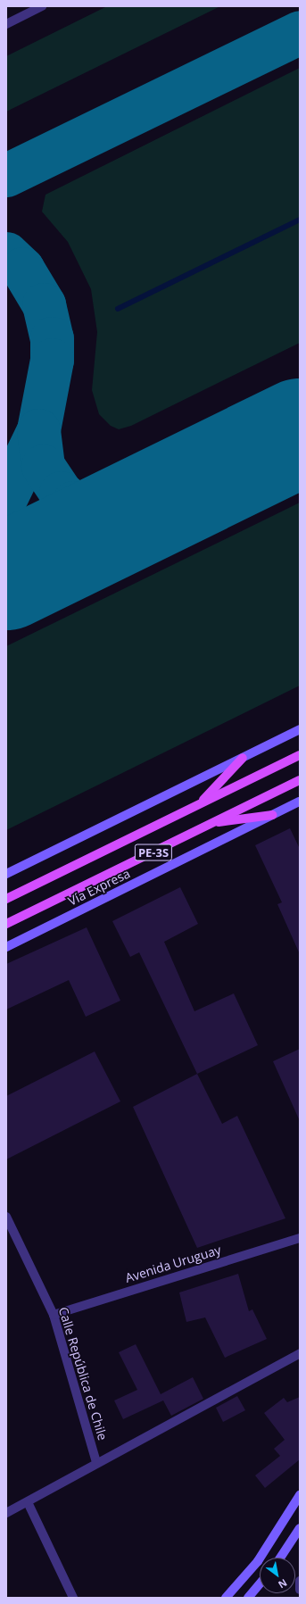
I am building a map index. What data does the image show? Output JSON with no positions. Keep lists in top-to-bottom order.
{
  "streets": {
    "main road": ["PE-3S", "Vía Expresa"],
    "street": ["Avenida Uruguay", "Calle República de Chile"]
  },
  "crossings": [
    ["Avenida Uruguay", "Calle República de Chile"]
  ],
  "north": "bottom right"
}
